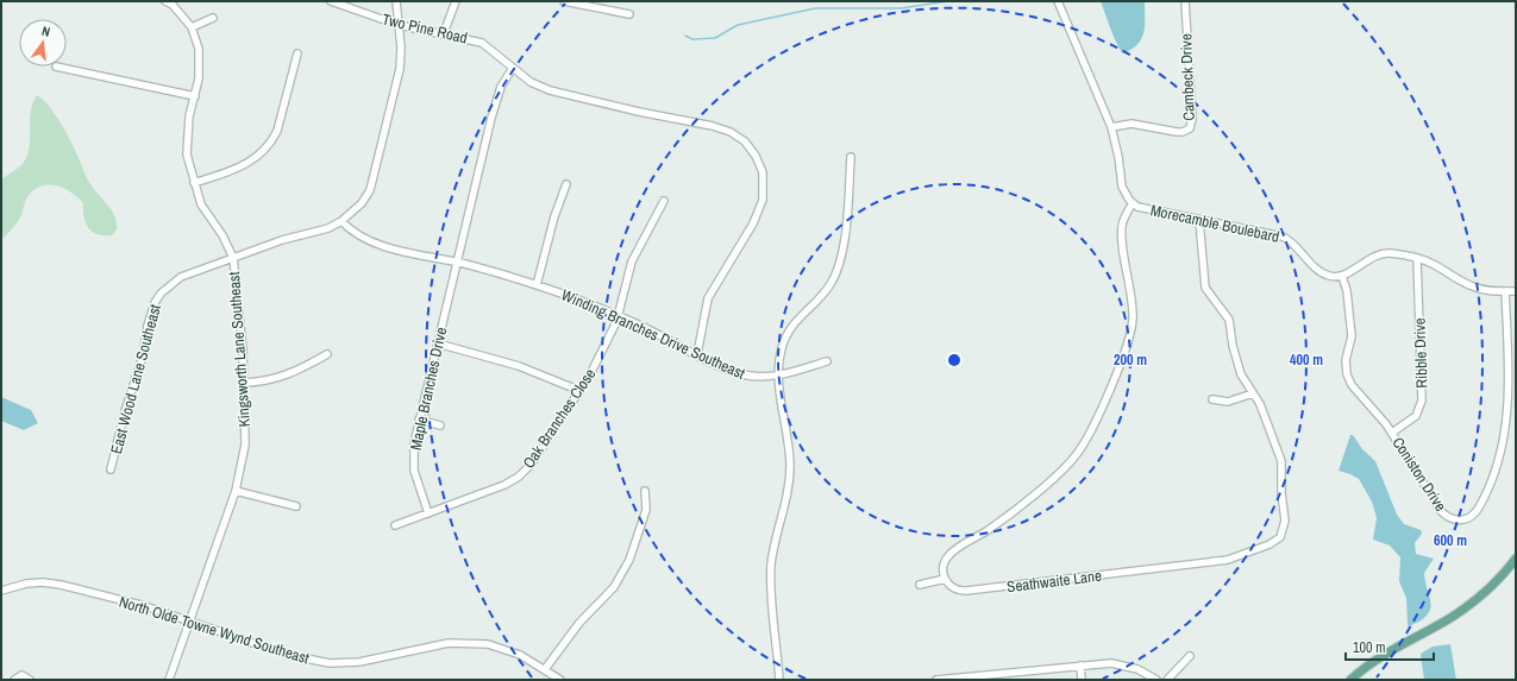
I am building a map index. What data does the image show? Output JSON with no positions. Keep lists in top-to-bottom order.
{
  "streets": {
    "street": [
      "Two Pine Road",
      "Cambeck Drive",
      "Morecamble Boulebard",
      "Winding Branches Drive Southeast",
      "Kingsworth Lane Southeast",
      "Ribble Drive",
      "East Wood Lane Southeast",
      "Maple Branches Drive",
      "Oak Branches Close",
      "Coniston Drive",
      "Seathwaite Lane",
      "North Olde Towne Wynd Southeast"
    ]
  },
  "crossings": [
    ["Two Pine Road", "Winding Branches Drive Southeast"],
    ["Two Pine Road", "East Wood Lane Southeast"],
    ["Two Pine Road", "Maple Branches Drive"],
    ["Cambeck Drive", "Morecamble Boulebard"],
    ["Morecamble Boulebard", "Coniston Drive"],
    ["Morecamble Boulebard", "Seathwaite Lane"],
    ["Winding Branches Drive Southeast", "East Wood Lane Southeast"],
    ["Winding Branches Drive Southeast", "Maple Branches Drive"],
    ["Winding Branches Drive Southeast", "Oak Branches Close"],
    ["Kingsworth Lane Southeast", "East Wood Lane Southeast"],
    ["Kingsworth Lane Southeast", "North Olde Towne Wynd Southeast"],
    ["Ribble Drive", "Coniston Drive"],
    ["Maple Branches Drive", "Oak Branches Close"]
  ],
  "scale_bar": "100 m",
  "north": "top",
  "rings": ["200 m", "400 m", "600 m"]
}
